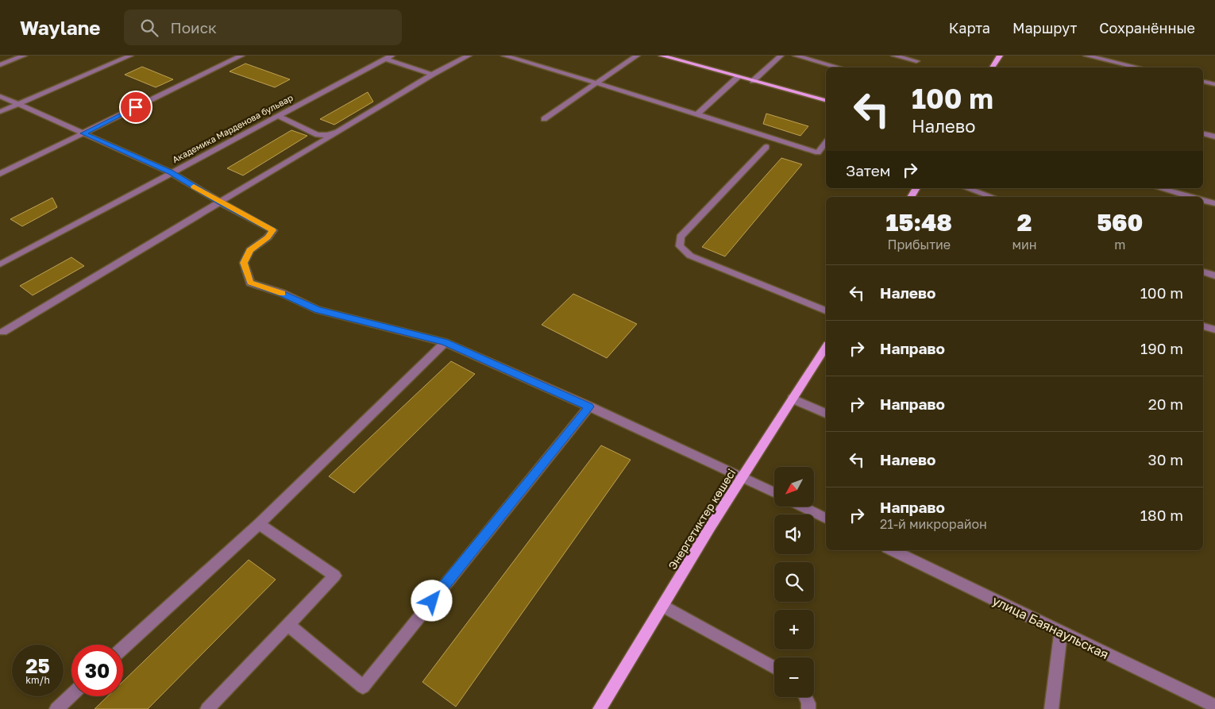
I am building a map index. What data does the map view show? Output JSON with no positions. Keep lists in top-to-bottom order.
{
  "streets": {
    "main road": ["Энергетиктер көшесі"],
    "street": ["Академика Марденова бульвар", "улица Баянаульская"]
  },
  "north": "bottom left",
  "page": {
    "header": "Waylane",
    "search": "Поиск",
    "nav": ["Карта", "Маршрут", "Сохранённые"],
    "turn": ["100 m", "Налево"],
    "then": "Затем",
    "eta": [
      "15:48",
      "Прибытие",
      "2",
      "мин",
      "560",
      "m"
    ],
    "list": [
      {
        "name": "Налево",
        "value": "100 m"
      },
      {
        "name": "Направо",
        "value": "190 m"
      },
      {
        "name": "Направо",
        "value": "20 m"
      },
      {
        "name": "Налево",
        "value": "30 m"
      },
      {
        "name": "Направо",
        "note": "21-й микрорайон",
        "value": "180 m"
      }
    ],
    "map_buttons": ["+", "−"],
    "speed": "25 km/h",
    "limit": "30"
  }
}
